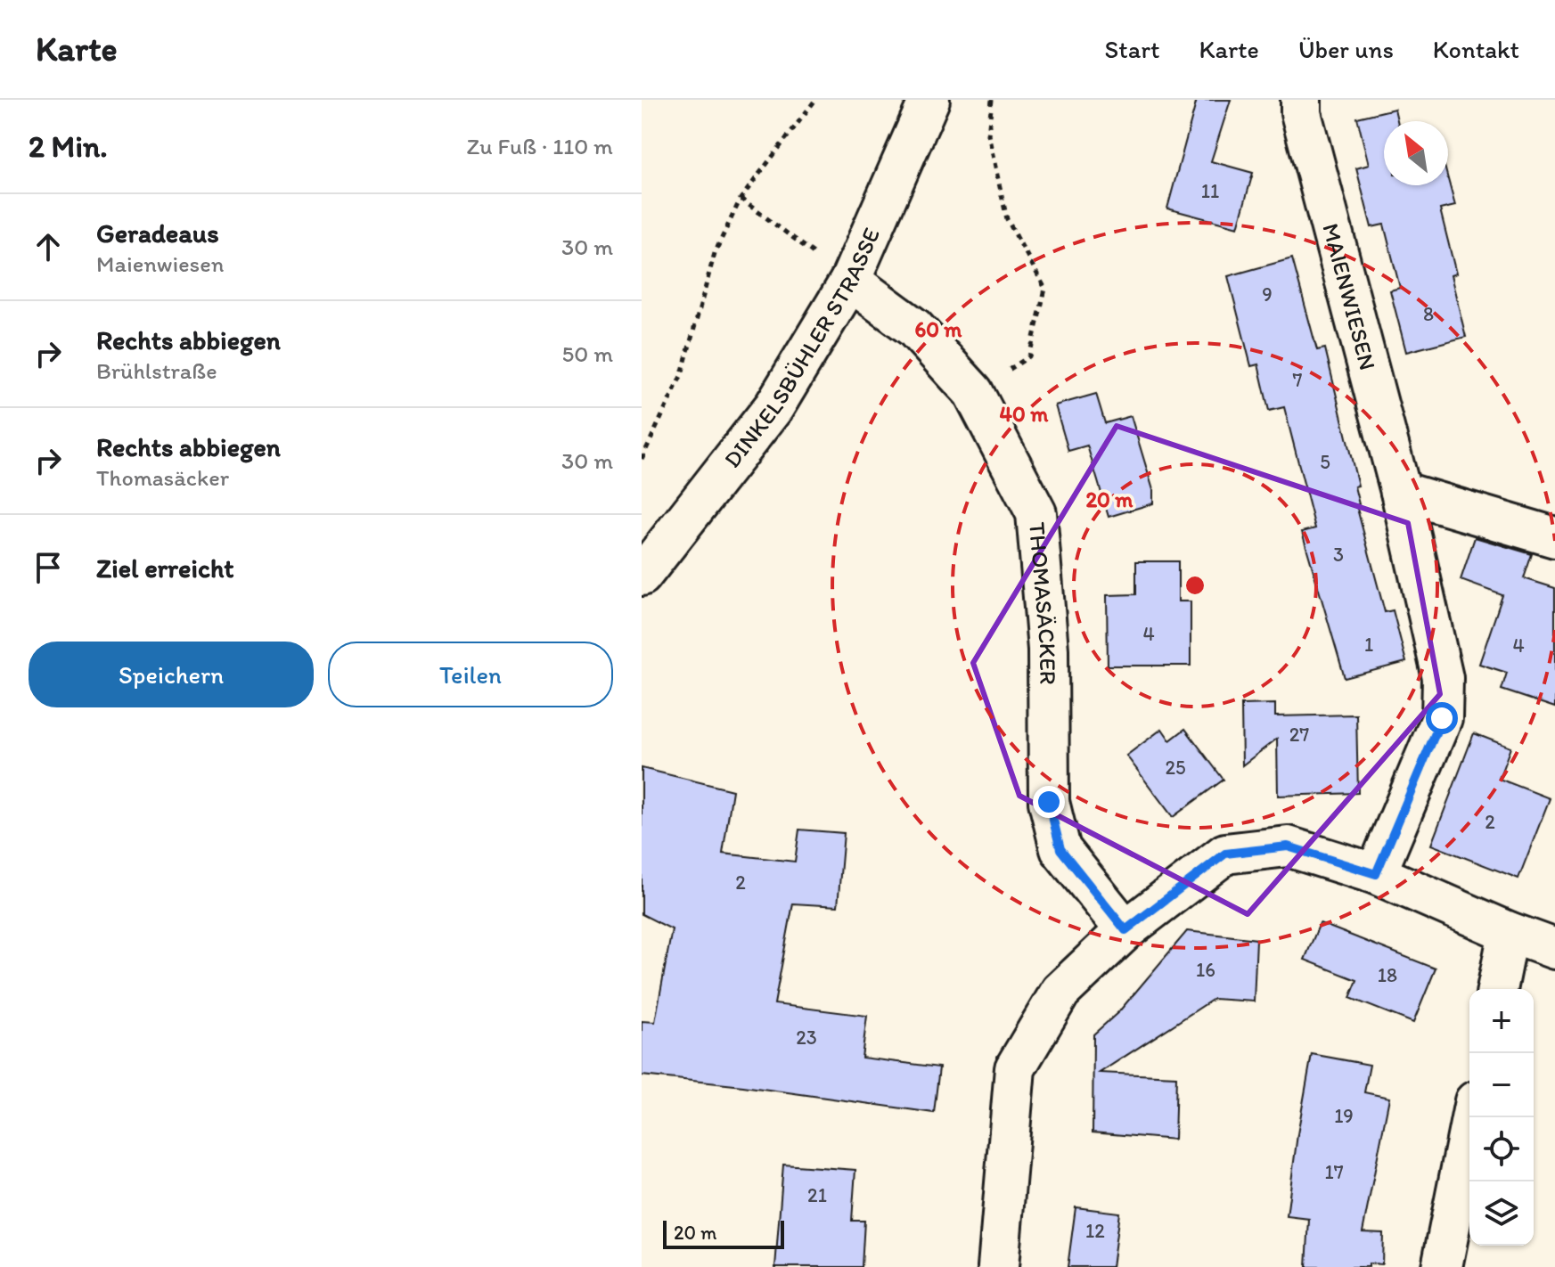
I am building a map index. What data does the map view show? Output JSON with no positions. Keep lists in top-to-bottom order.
{
  "streets": {
    "street": ["MAIENWIESEN", "DINKELSBÜHLER STRASSE", "THOMASÄCKER"]
  },
  "crossings": [
    ["DINKELSBÜHLER STRASSE", "THOMASÄCKER"]
  ],
  "house_numbers": [
    "11",
    "9",
    "8",
    "7",
    "5",
    "3",
    "4",
    "1",
    "4",
    "27",
    "25",
    "2",
    "2",
    "16",
    "18",
    "23",
    "19",
    "17",
    "21",
    "12"
  ],
  "scale_bar": "20 m",
  "north": "top left",
  "page": {
    "header": "Karte",
    "nav": [
      "Start",
      "Karte",
      "Über uns",
      "Kontakt"
    ],
    "heading": ["2 Min.", "Zu Fuß · 110 m"],
    "list": [
      ["Geradeaus", "Maienwiesen", "30 m"],
      ["Rechts abbiegen", "Brühlstraße", "50 m"],
      ["Rechts abbiegen", "Thomasäcker", "30 m"],
      "Ziel erreicht"
    ],
    "buttons": ["Speichern", "Teilen"],
    "map_buttons": ["+", "−"],
    "scale": "20 m"
  },
  "rings": ["60 m", "40 m", "20 m"]
}
